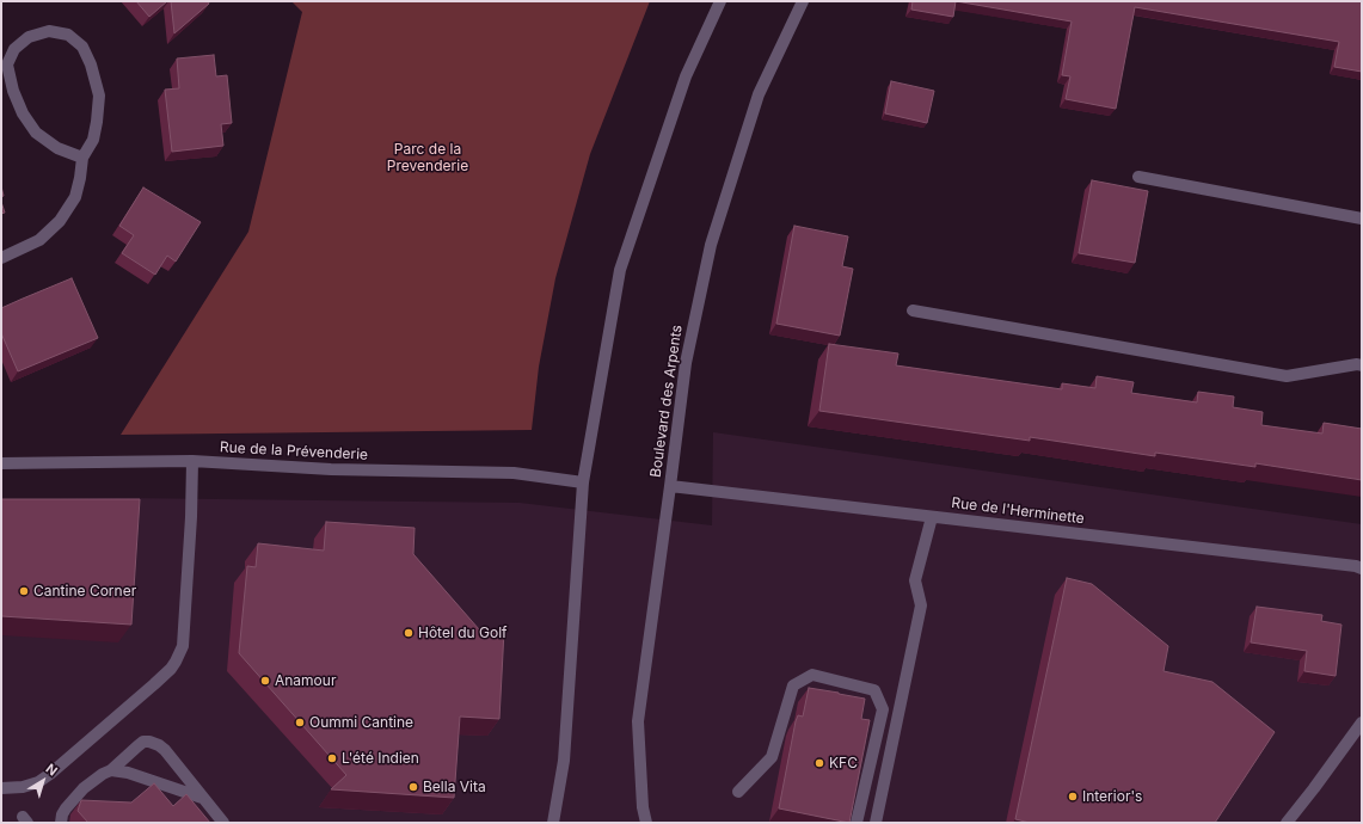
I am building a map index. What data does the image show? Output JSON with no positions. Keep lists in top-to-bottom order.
{
  "streets": {
    "street": ["Boulevard des Arpents", "Rue de la Prévenderie", "Rue de l'Herminette"]
  },
  "crossings": [
    ["Boulevard des Arpents", "Rue de l'Herminette"]
  ],
  "parks": ["Parc de la Prevenderie"],
  "places": [
    "Cantine Corner",
    "Hôtel du Golf",
    "Anamour",
    "Oummi Cantine",
    "L'été Indien",
    "KFC",
    "Bella Vita",
    "Interior's"
  ],
  "north": "top right"
}
